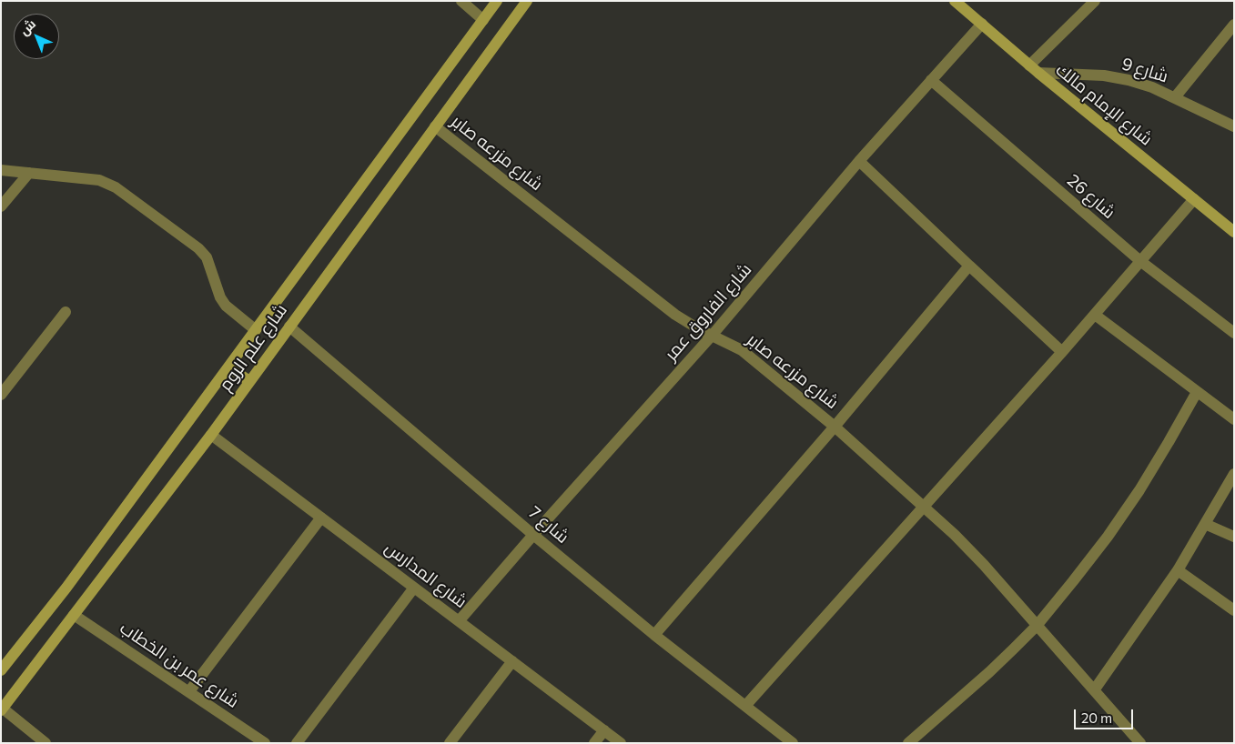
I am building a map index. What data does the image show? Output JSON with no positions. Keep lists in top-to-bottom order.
{
  "streets": {
    "street": [
      "شارع 9",
      "شارع الإمام مالك",
      "شارع مزرعه صابر",
      "شارع 26",
      "شارع الفاروق عمر",
      "شارع علم الروم",
      "شارع 7",
      "شارع المدارس",
      "شارع عمر بن الخطاب"
    ]
  },
  "crossings": [
    ["شارع 9", "شارع الإمام مالك"],
    ["شارع الإمام مالك", "شارع الفاروق عمر"],
    ["شارع مزرعه صابر", "شارع الفاروق عمر"],
    ["شارع مزرعه صابر", "شارع علم الروم"],
    ["شارع 26", "شارع الفاروق عمر"],
    ["شارع الفاروق عمر", "شارع 7"],
    ["شارع الفاروق عمر", "شارع المدارس"],
    ["شارع علم الروم", "شارع 7"],
    ["شارع علم الروم", "شارع المدارس"],
    ["شارع علم الروم", "شارع عمر بن الخطاب"]
  ],
  "scale_bar": "20 m",
  "north": "top left"
}
